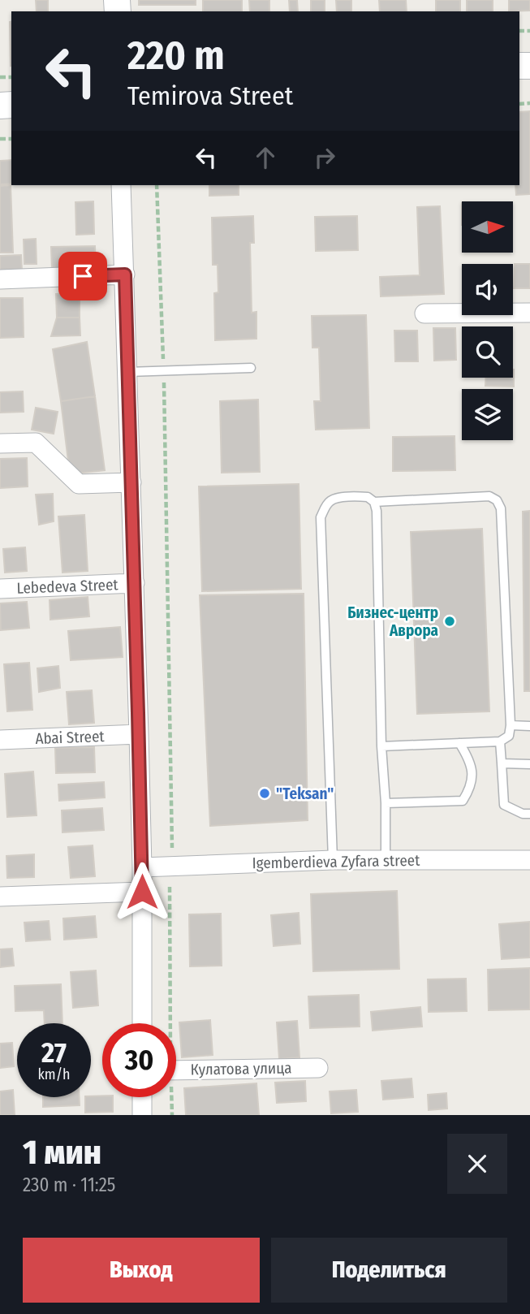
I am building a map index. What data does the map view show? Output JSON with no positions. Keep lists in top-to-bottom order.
{
  "streets": {
    "street": [
      "Lebedeva Street",
      "Abai Street",
      "Igemberdieva Zyfara street",
      "Кулатова улица"
    ]
  },
  "places": ["Бизнес-центр Аврора", "\"Teksan\""],
  "north": "right",
  "page": {
    "turn": ["220 m", "Temirova Street"],
    "speed": "27 km/h",
    "limit": "30",
    "heading": ["1 мин", "230 m · 11:25"],
    "buttons": ["Выход", "Поделиться"]
  }
}
